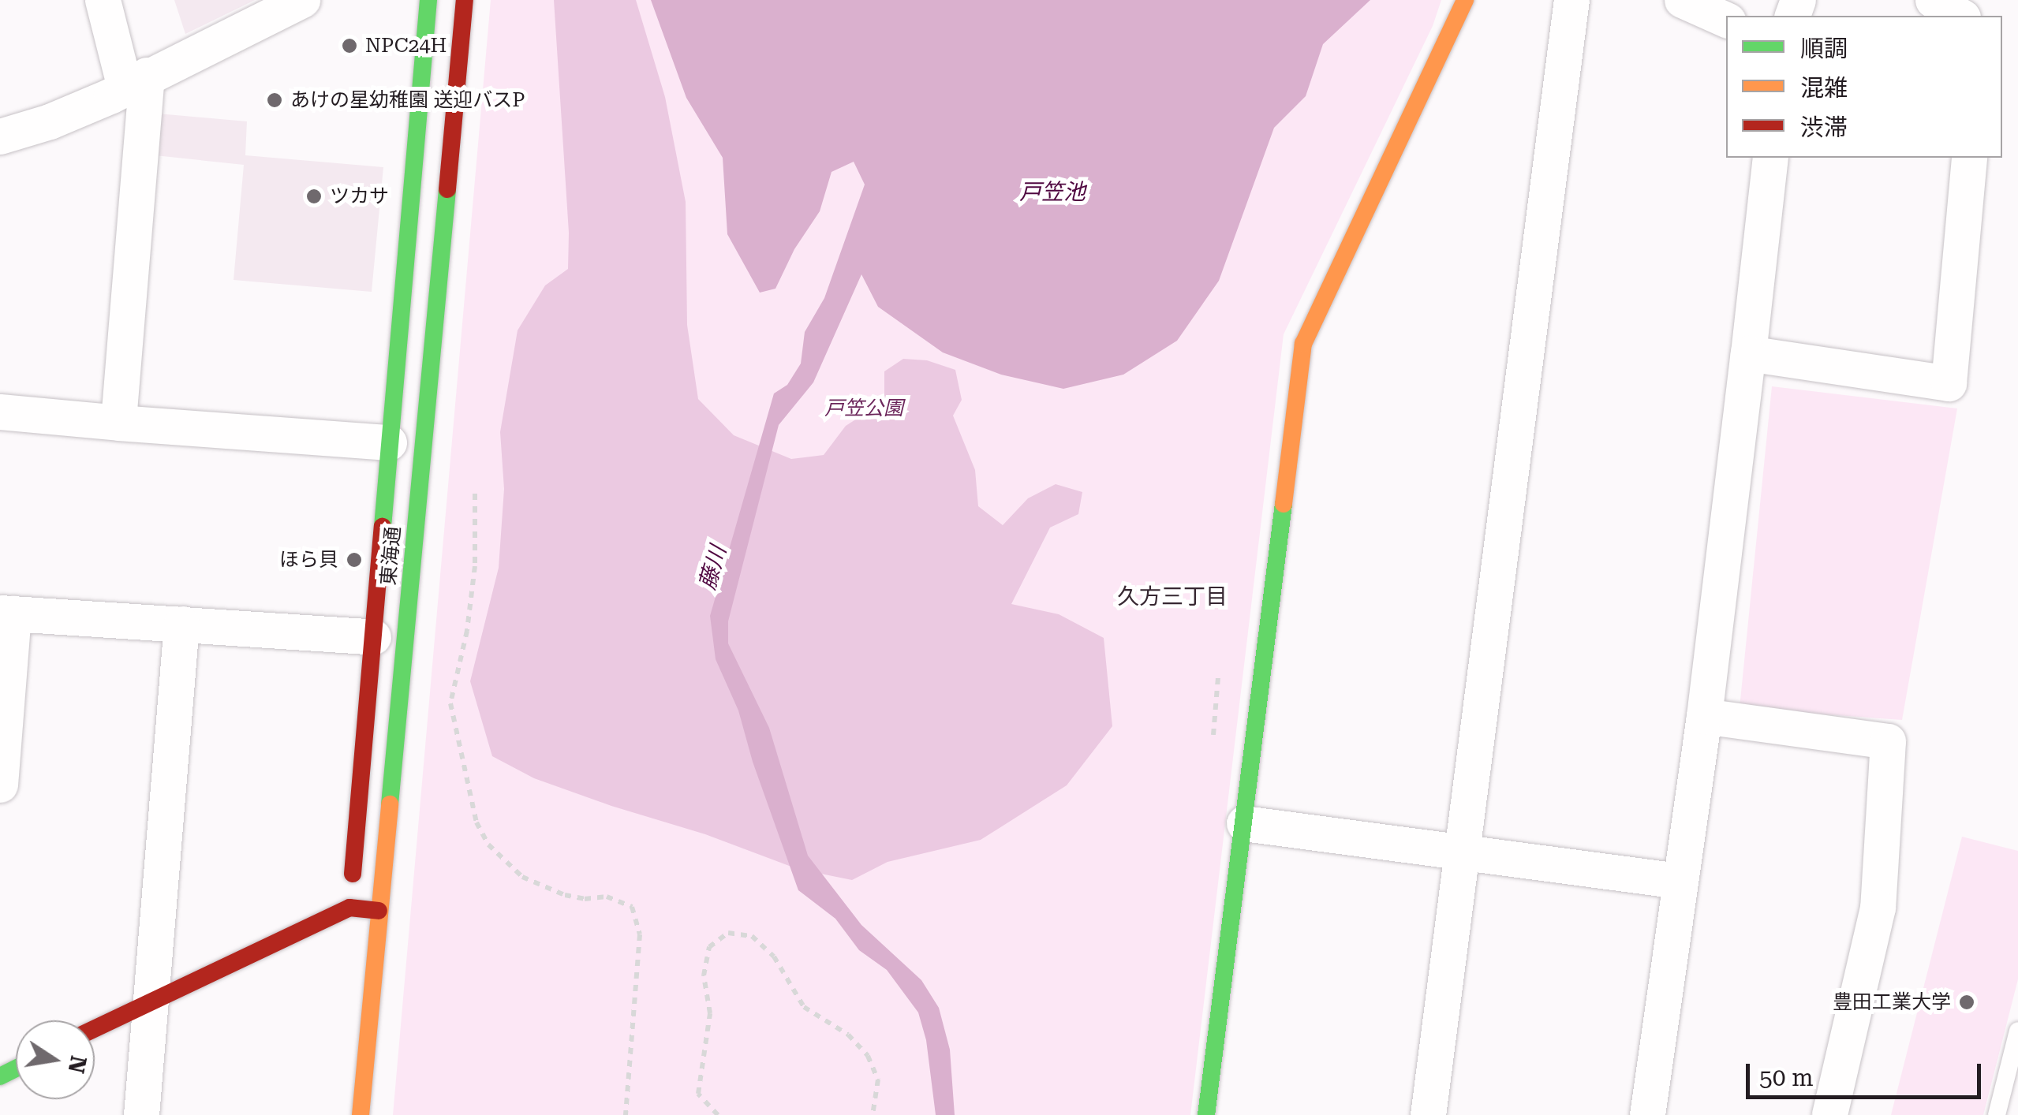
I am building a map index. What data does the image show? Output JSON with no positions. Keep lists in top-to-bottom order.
{
  "streets": {
    "main road": ["東海通"]
  },
  "districts": ["久方三丁目"],
  "water": ["戸笠池", "藤川"],
  "parks": ["戸笠公園"],
  "places": [
    "NPC24H",
    "あけの星幼稚園 送迎バスP",
    "ツカサ",
    "ほら貝",
    "豊田工業大学"
  ],
  "legend": ["順調", "混雑", "渋滞"],
  "scale_bar": "50 m",
  "north": "right"
}
